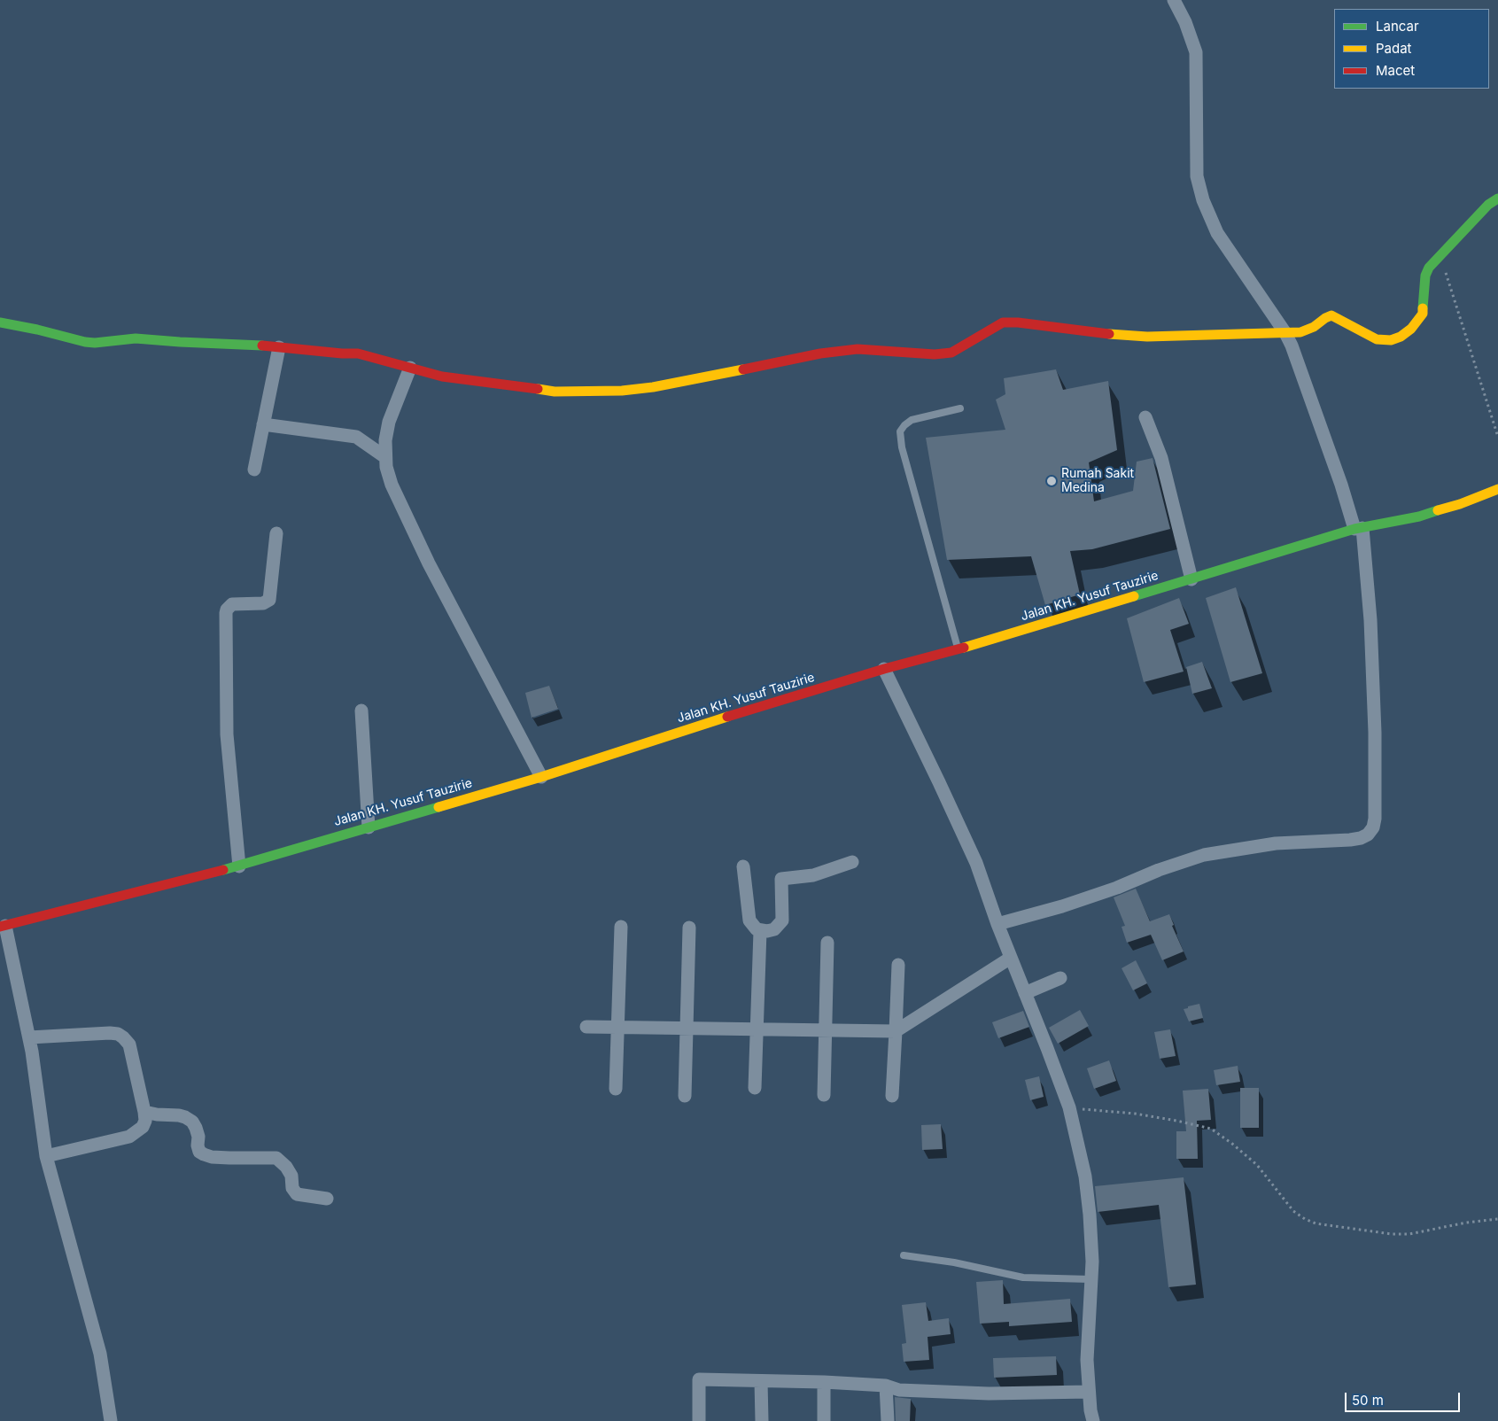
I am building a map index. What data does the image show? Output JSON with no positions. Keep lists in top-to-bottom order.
{
  "streets": {
    "street": ["Jalan KH. Yusuf Tauzirie"]
  },
  "places": ["Rumah Sakit Medina"],
  "legend": ["Lancar", "Padat", "Macet"],
  "scale_bar": "50 m"
}
